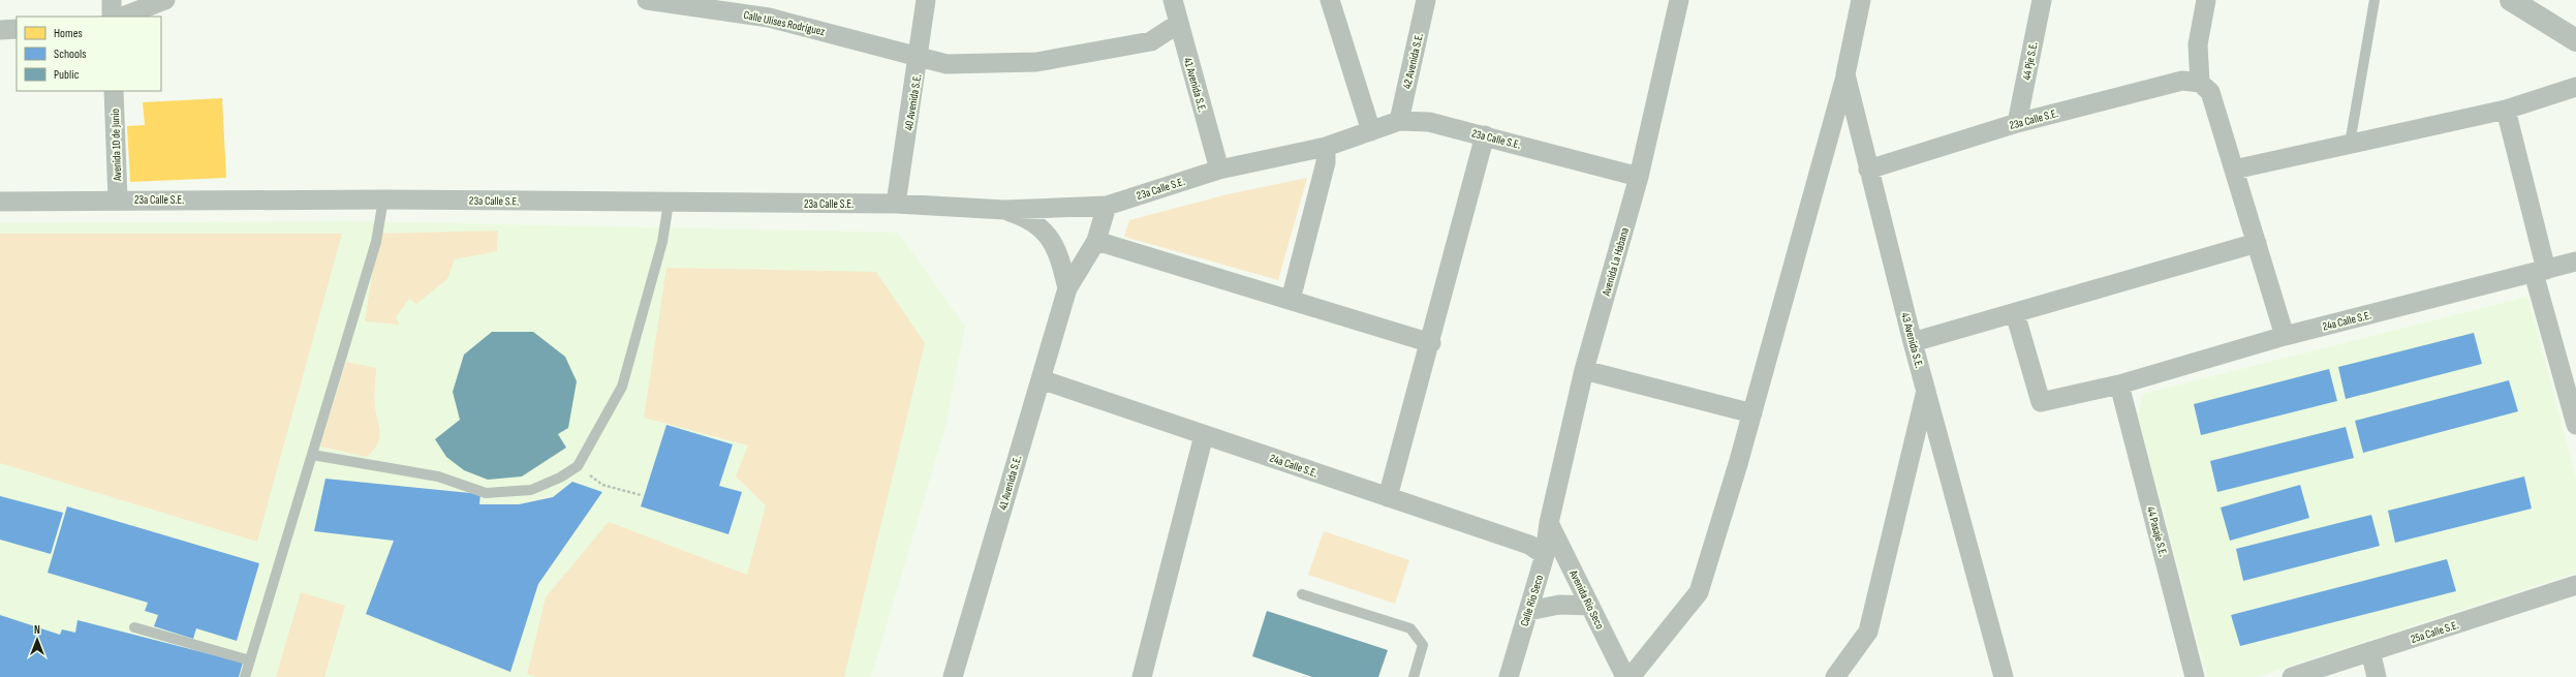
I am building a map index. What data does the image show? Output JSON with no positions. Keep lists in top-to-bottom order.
{
  "streets": {
    "street": [
      "Calle Ulises Rodríguez",
      "42 Avenida S.E.",
      "44 Pje S.E.",
      "41 Avenida S.E.",
      "40 Avenida S.E.",
      "23a Calle S.E.",
      "Avenida 10 de Junio",
      "Avenida La Habana",
      "24a Calle S.E.",
      "43 Avenida S.E.",
      "44 Pasaje S.E.",
      "Avenida Río Seco",
      "Calle Río Seco",
      "25a Calle S.E."
    ]
  },
  "crossings": [
    ["Calle Ulises Rodríguez", "41 Avenida S.E."],
    ["Calle Ulises Rodríguez", "40 Avenida S.E."],
    ["42 Avenida S.E.", "23a Calle S.E."],
    ["44 Pje S.E.", "23a Calle S.E."],
    ["41 Avenida S.E.", "23a Calle S.E."],
    ["41 Avenida S.E.", "24a Calle S.E."],
    ["40 Avenida S.E.", "23a Calle S.E."],
    ["23a Calle S.E.", "Avenida 10 de Junio"],
    ["23a Calle S.E.", "Avenida La Habana"],
    ["23a Calle S.E.", "43 Avenida S.E."],
    ["Avenida La Habana", "Avenida Río Seco"],
    ["Avenida La Habana", "Calle Río Seco"],
    ["24a Calle S.E.", "44 Pasaje S.E."],
    ["24a Calle S.E.", "Calle Río Seco"],
    ["Avenida Río Seco", "Calle Río Seco"]
  ],
  "legend": ["Homes", "Schools", "Public"],
  "north": "top"
}
